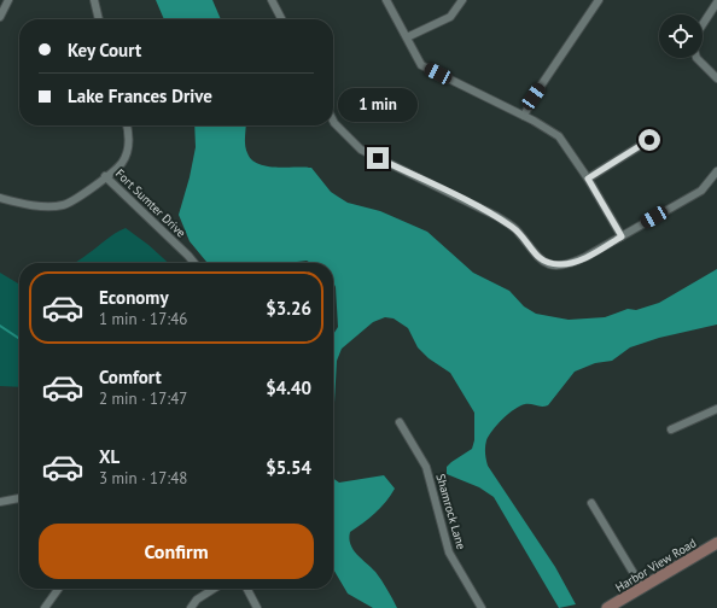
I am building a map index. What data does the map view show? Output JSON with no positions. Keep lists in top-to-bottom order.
{
  "streets": {
    "main road": ["Harbor View Road"],
    "street": ["Fort Sumter Drive", "Shamrock Lane"]
  },
  "page": {
    "banner": ["Key Court", "Lake Frances Drive"],
    "bubble": "1 min",
    "list": [
      {
        "name": "Economy",
        "note": "1 min · 17:46",
        "value": "$3.26"
      },
      {
        "name": "Comfort",
        "note": "2 min · 17:47",
        "value": "$4.40"
      },
      {
        "name": "XL",
        "note": "3 min · 17:48",
        "value": "$5.54"
      }
    ],
    "buttons": "Confirm"
  }
}
